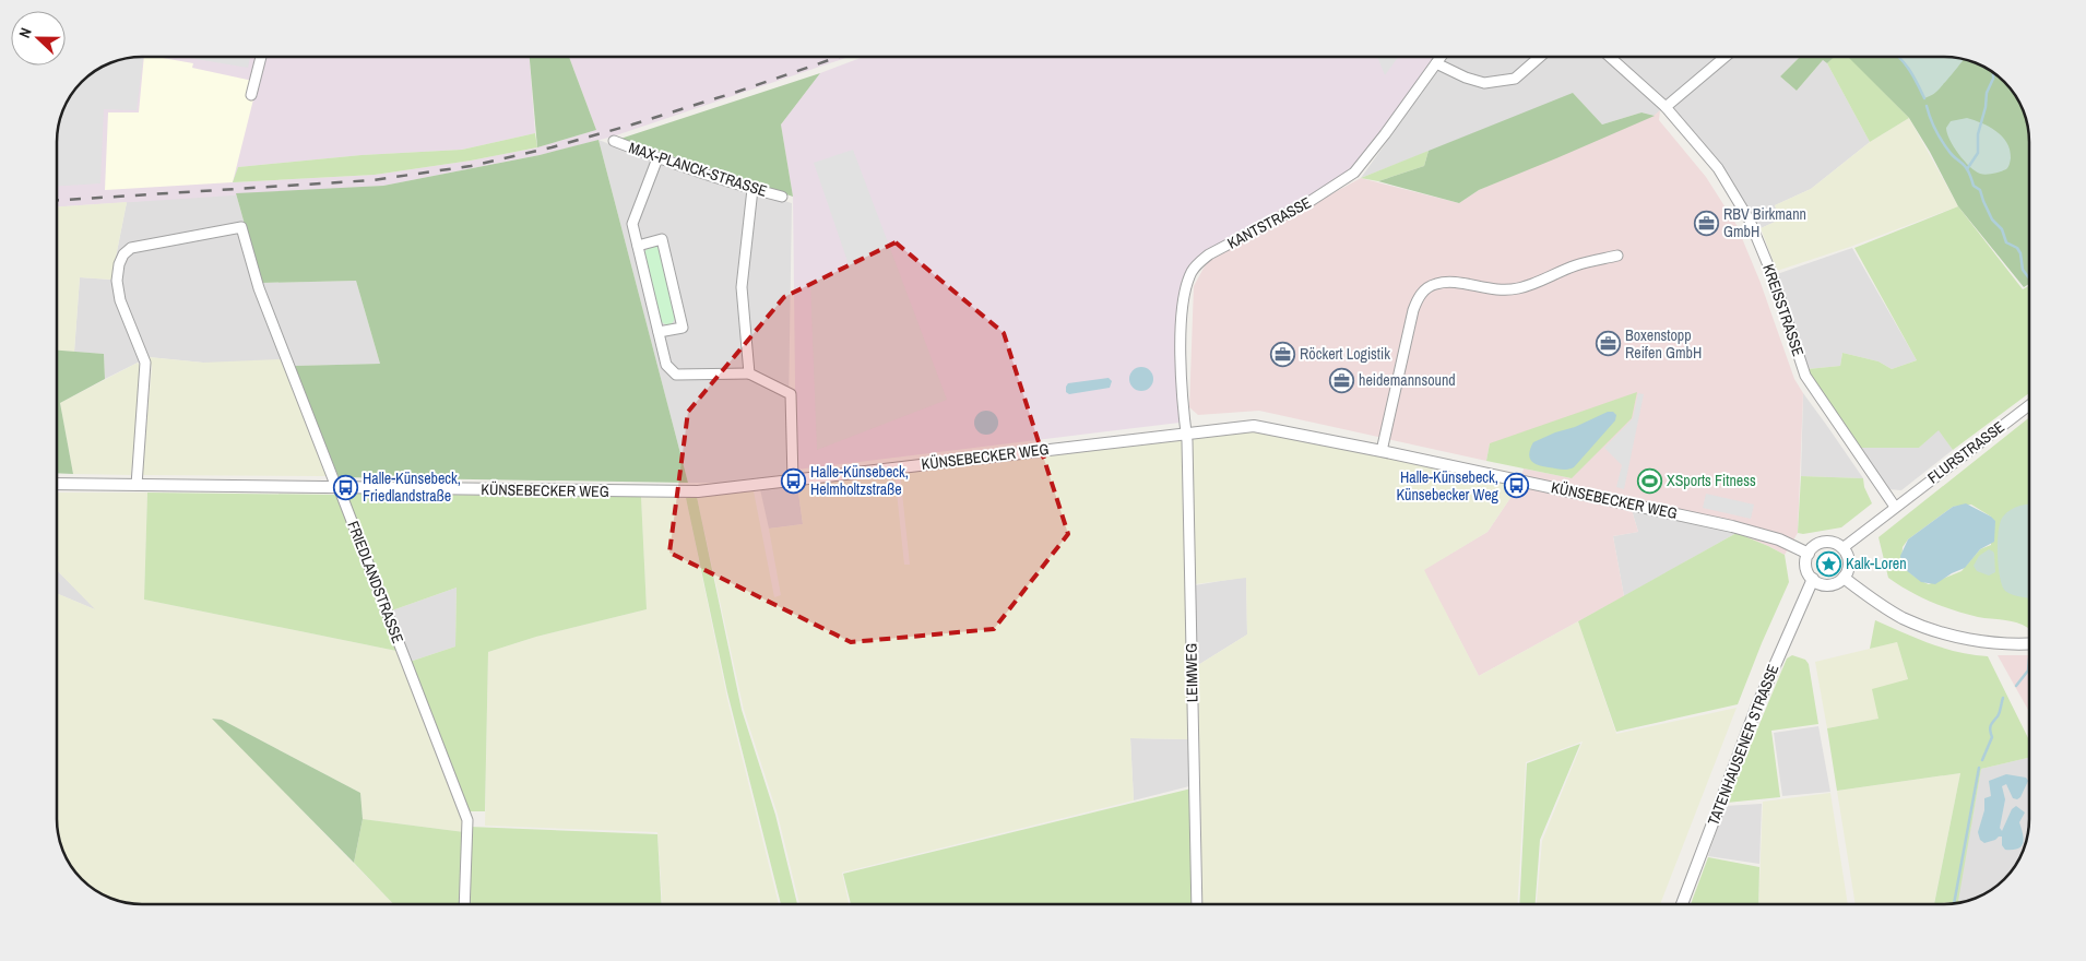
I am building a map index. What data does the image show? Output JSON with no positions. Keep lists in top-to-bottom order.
{
  "streets": {
    "street": [
      "MAX-PLANCK-STRASSE",
      "KANTSTRASSE",
      "KREISSTRASSE",
      "FLURSTRASSE",
      "KÜNSEBECKER WEG",
      "FRIEDLANDSTRASSE",
      "LEIMWEG",
      "TATENHAUSENER STRASSE"
    ]
  },
  "crossings": [
    ["KANTSTRASSE", "KÜNSEBECKER WEG"],
    ["KANTSTRASSE", "LEIMWEG"],
    ["KREISSTRASSE", "FLURSTRASSE"],
    ["KÜNSEBECKER WEG", "FRIEDLANDSTRASSE"],
    ["KÜNSEBECKER WEG", "LEIMWEG"],
    ["KÜNSEBECKER WEG", "TATENHAUSENER STRASSE"]
  ],
  "places": {
    "office": [
      "RBV Birkmann GmbH",
      "Boxenstopp Reifen GmbH",
      "Röckert Logistik",
      "heidemannsound"
    ],
    "bus stop": ["Halle-Künsebeck, Helmholtzstraße", "Halle-Künsebeck, Künsebecker Weg", "Halle-Künsebeck, Friedlandstraße"],
    "sports": ["XSports Fitness"],
    "place": ["Kalk-Loren"]
  },
  "north": "left"
}
